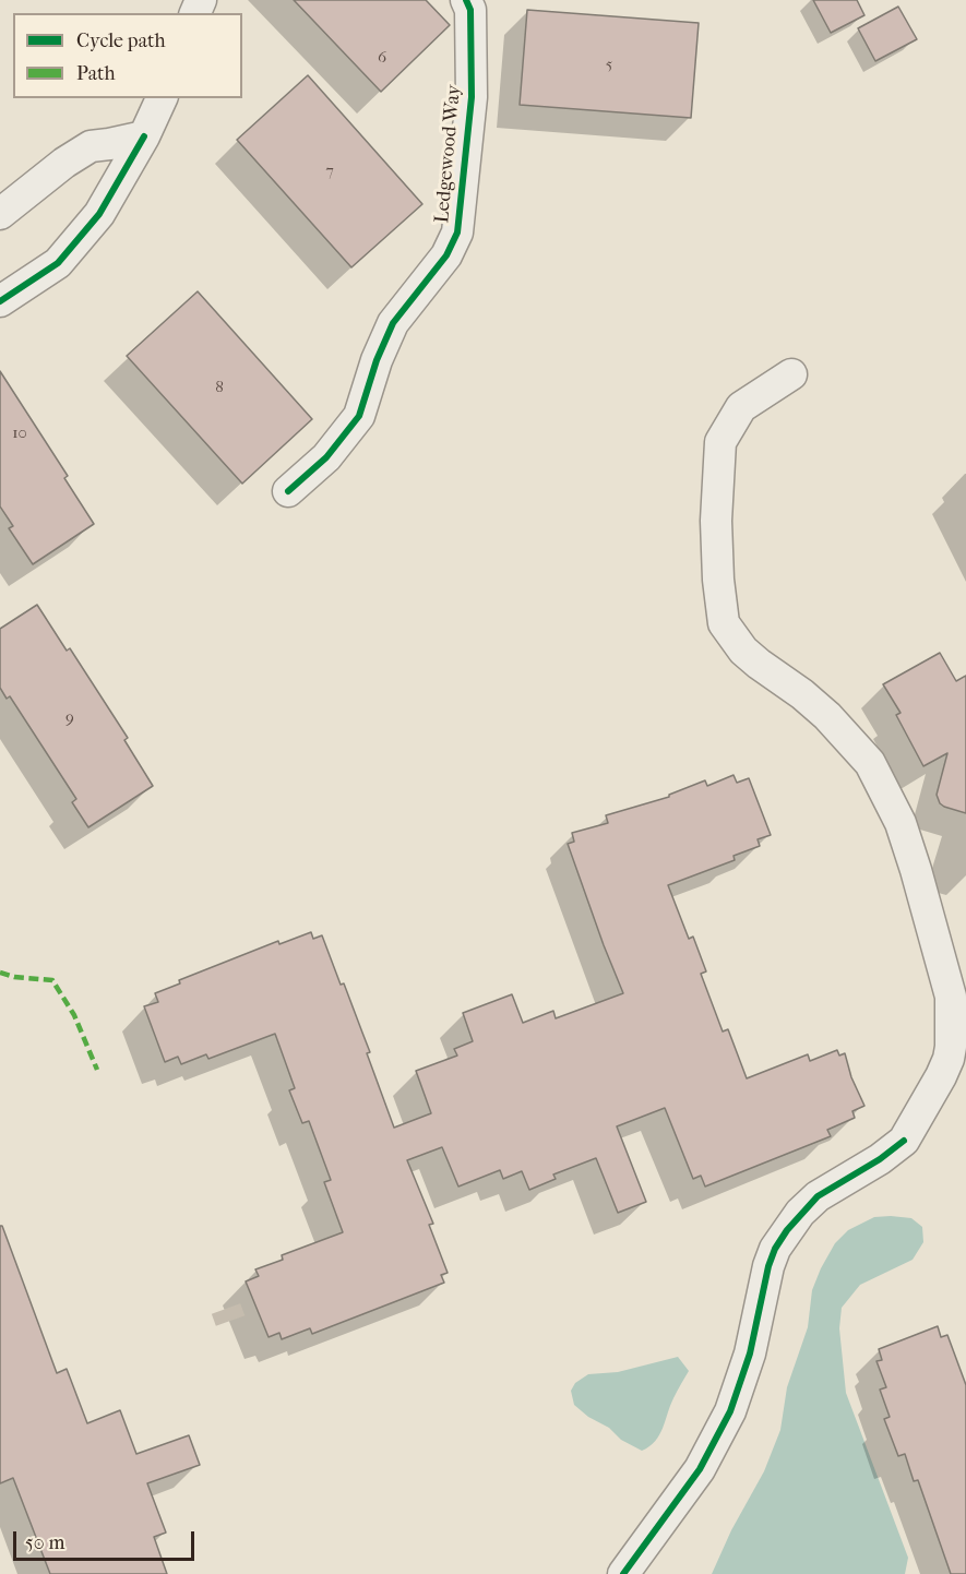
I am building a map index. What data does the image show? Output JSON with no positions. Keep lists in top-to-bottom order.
{
  "streets": {
    "street": ["Ledgewood Way"]
  },
  "house_numbers": [
    "6",
    "5",
    "7",
    "8",
    "10",
    "9"
  ],
  "legend": ["Cycle path", "Path"],
  "scale_bar": "50 m"
}
